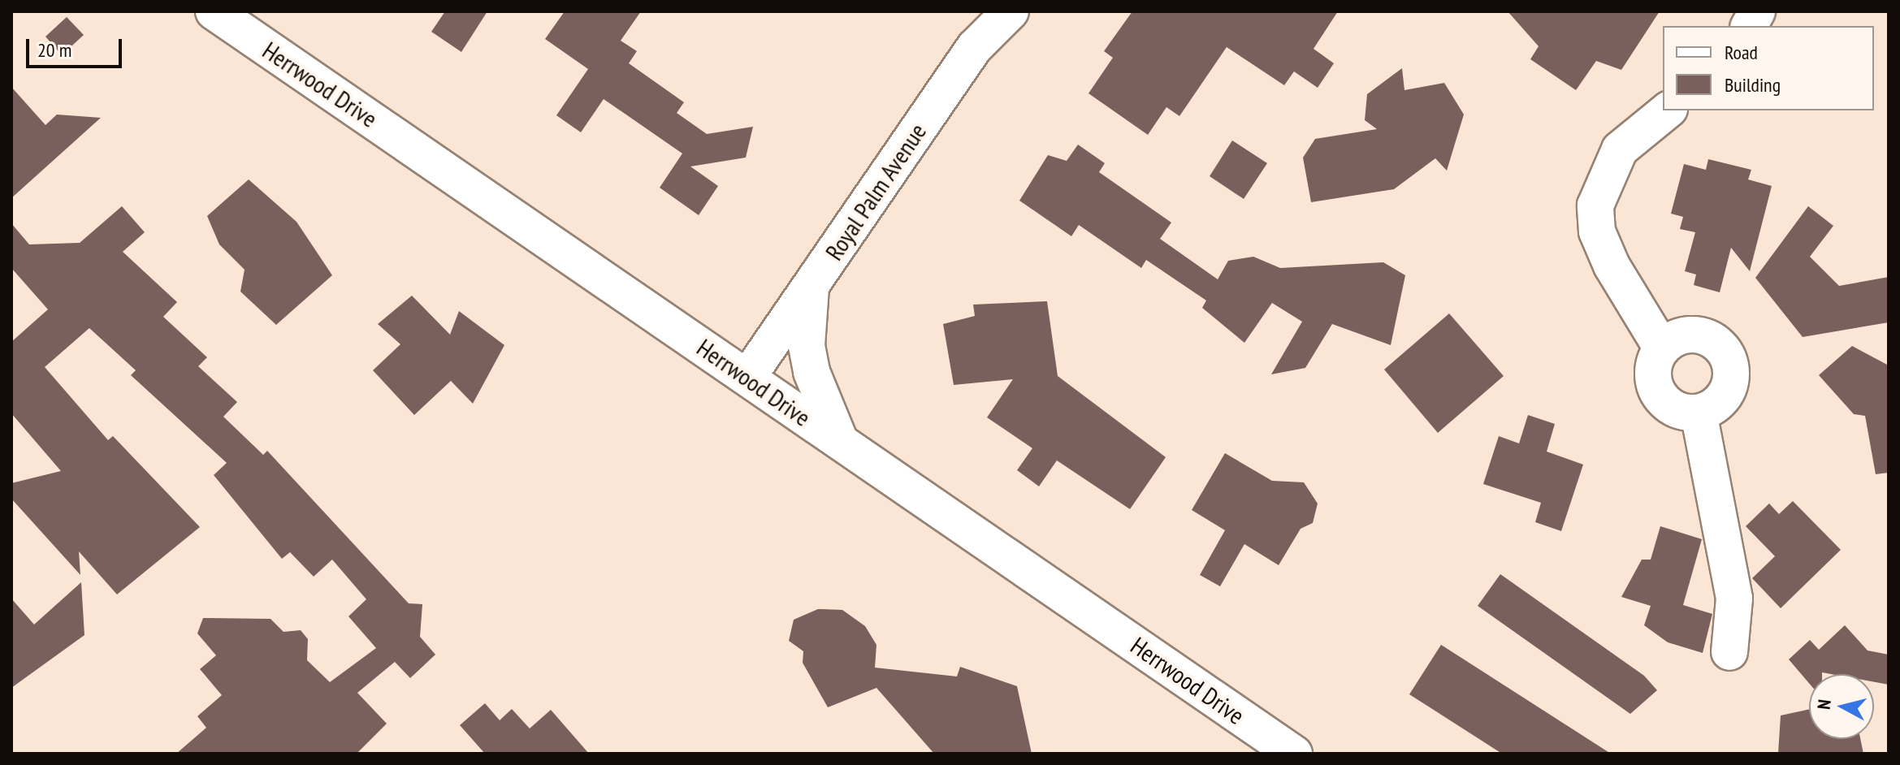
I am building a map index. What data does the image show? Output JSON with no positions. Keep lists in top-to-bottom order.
{
  "streets": {
    "street": ["Herrwood Drive", "Royal Palm Avenue"]
  },
  "crossings": [
    ["Herrwood Drive", "Royal Palm Avenue"]
  ],
  "legend": ["Road", "Building"],
  "scale_bar": "20 m",
  "north": "left"
}
